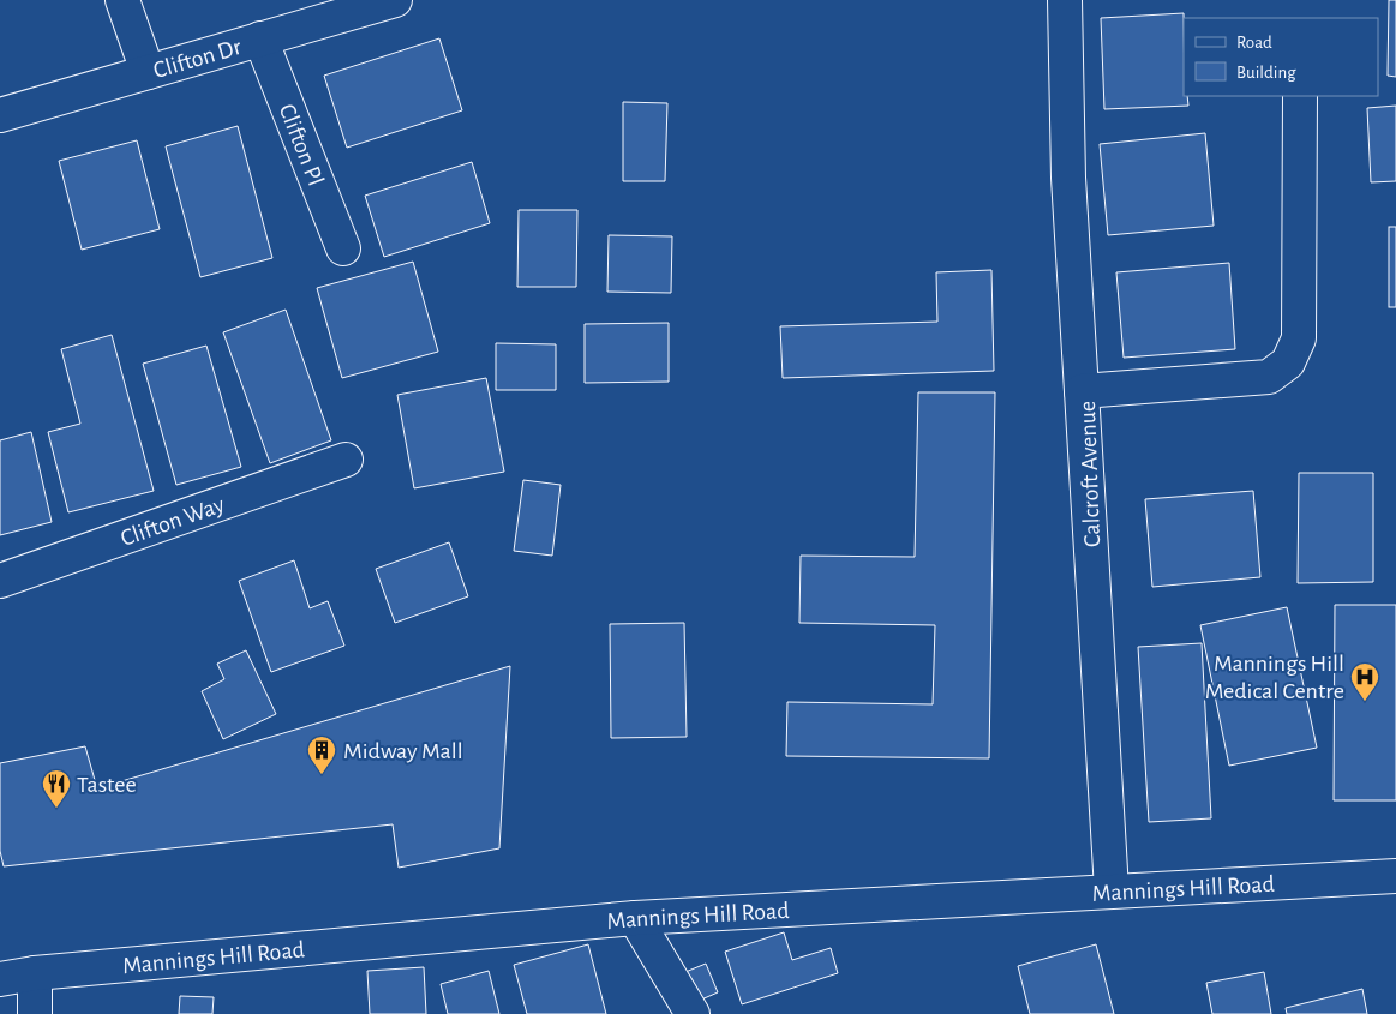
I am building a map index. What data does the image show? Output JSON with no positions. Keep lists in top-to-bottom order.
{
  "streets": {
    "street": [
      "Clifton Dr",
      "Clifton Pl",
      "Calcroft Avenue",
      "Clifton Way",
      "Mannings Hill Road"
    ]
  },
  "crossings": [
    ["Clifton Dr", "Clifton Pl"],
    ["Calcroft Avenue", "Mannings Hill Road"]
  ],
  "places": {
    "hospital": ["Mannings Hill Medical Centre"],
    "building": ["Midway Mall"],
    "restaurant": ["Tastee"]
  },
  "legend": ["Road", "Building"]
}
